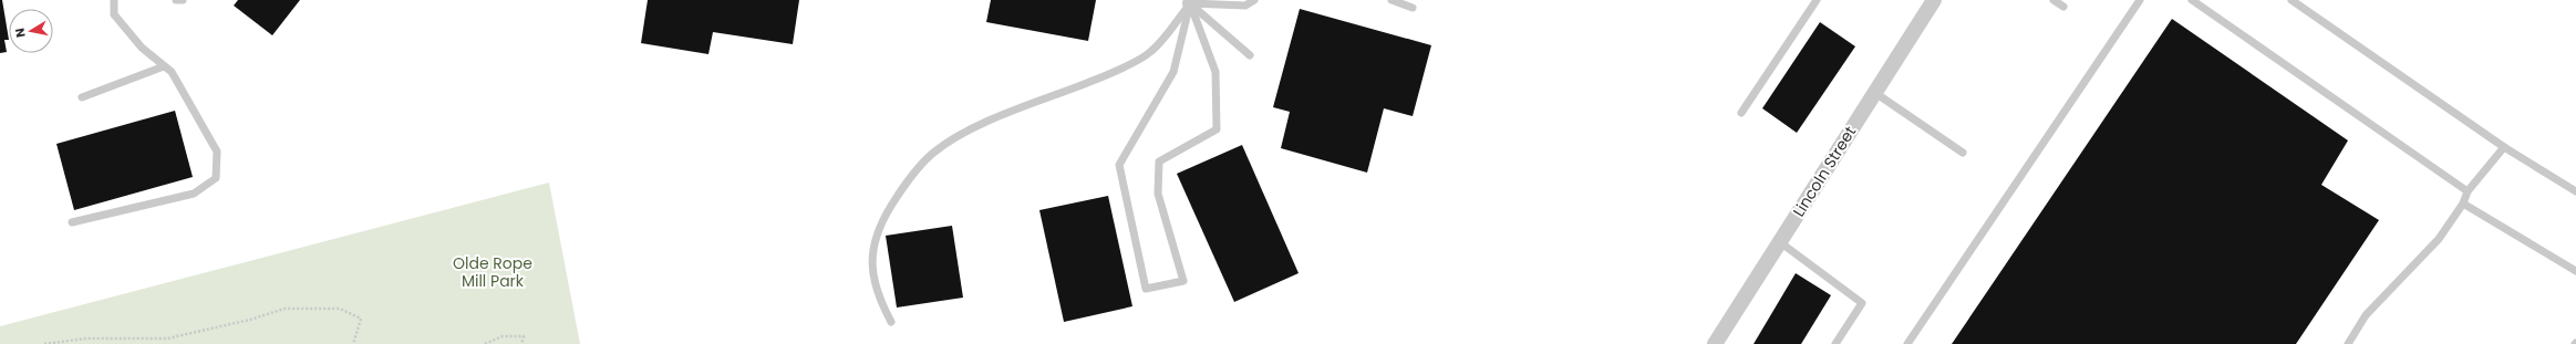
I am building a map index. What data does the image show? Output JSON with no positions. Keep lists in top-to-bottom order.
{
  "streets": {
    "street": ["Lincoln Street"]
  },
  "parks": ["Olde Rope Mill Park"],
  "north": "left"
}
